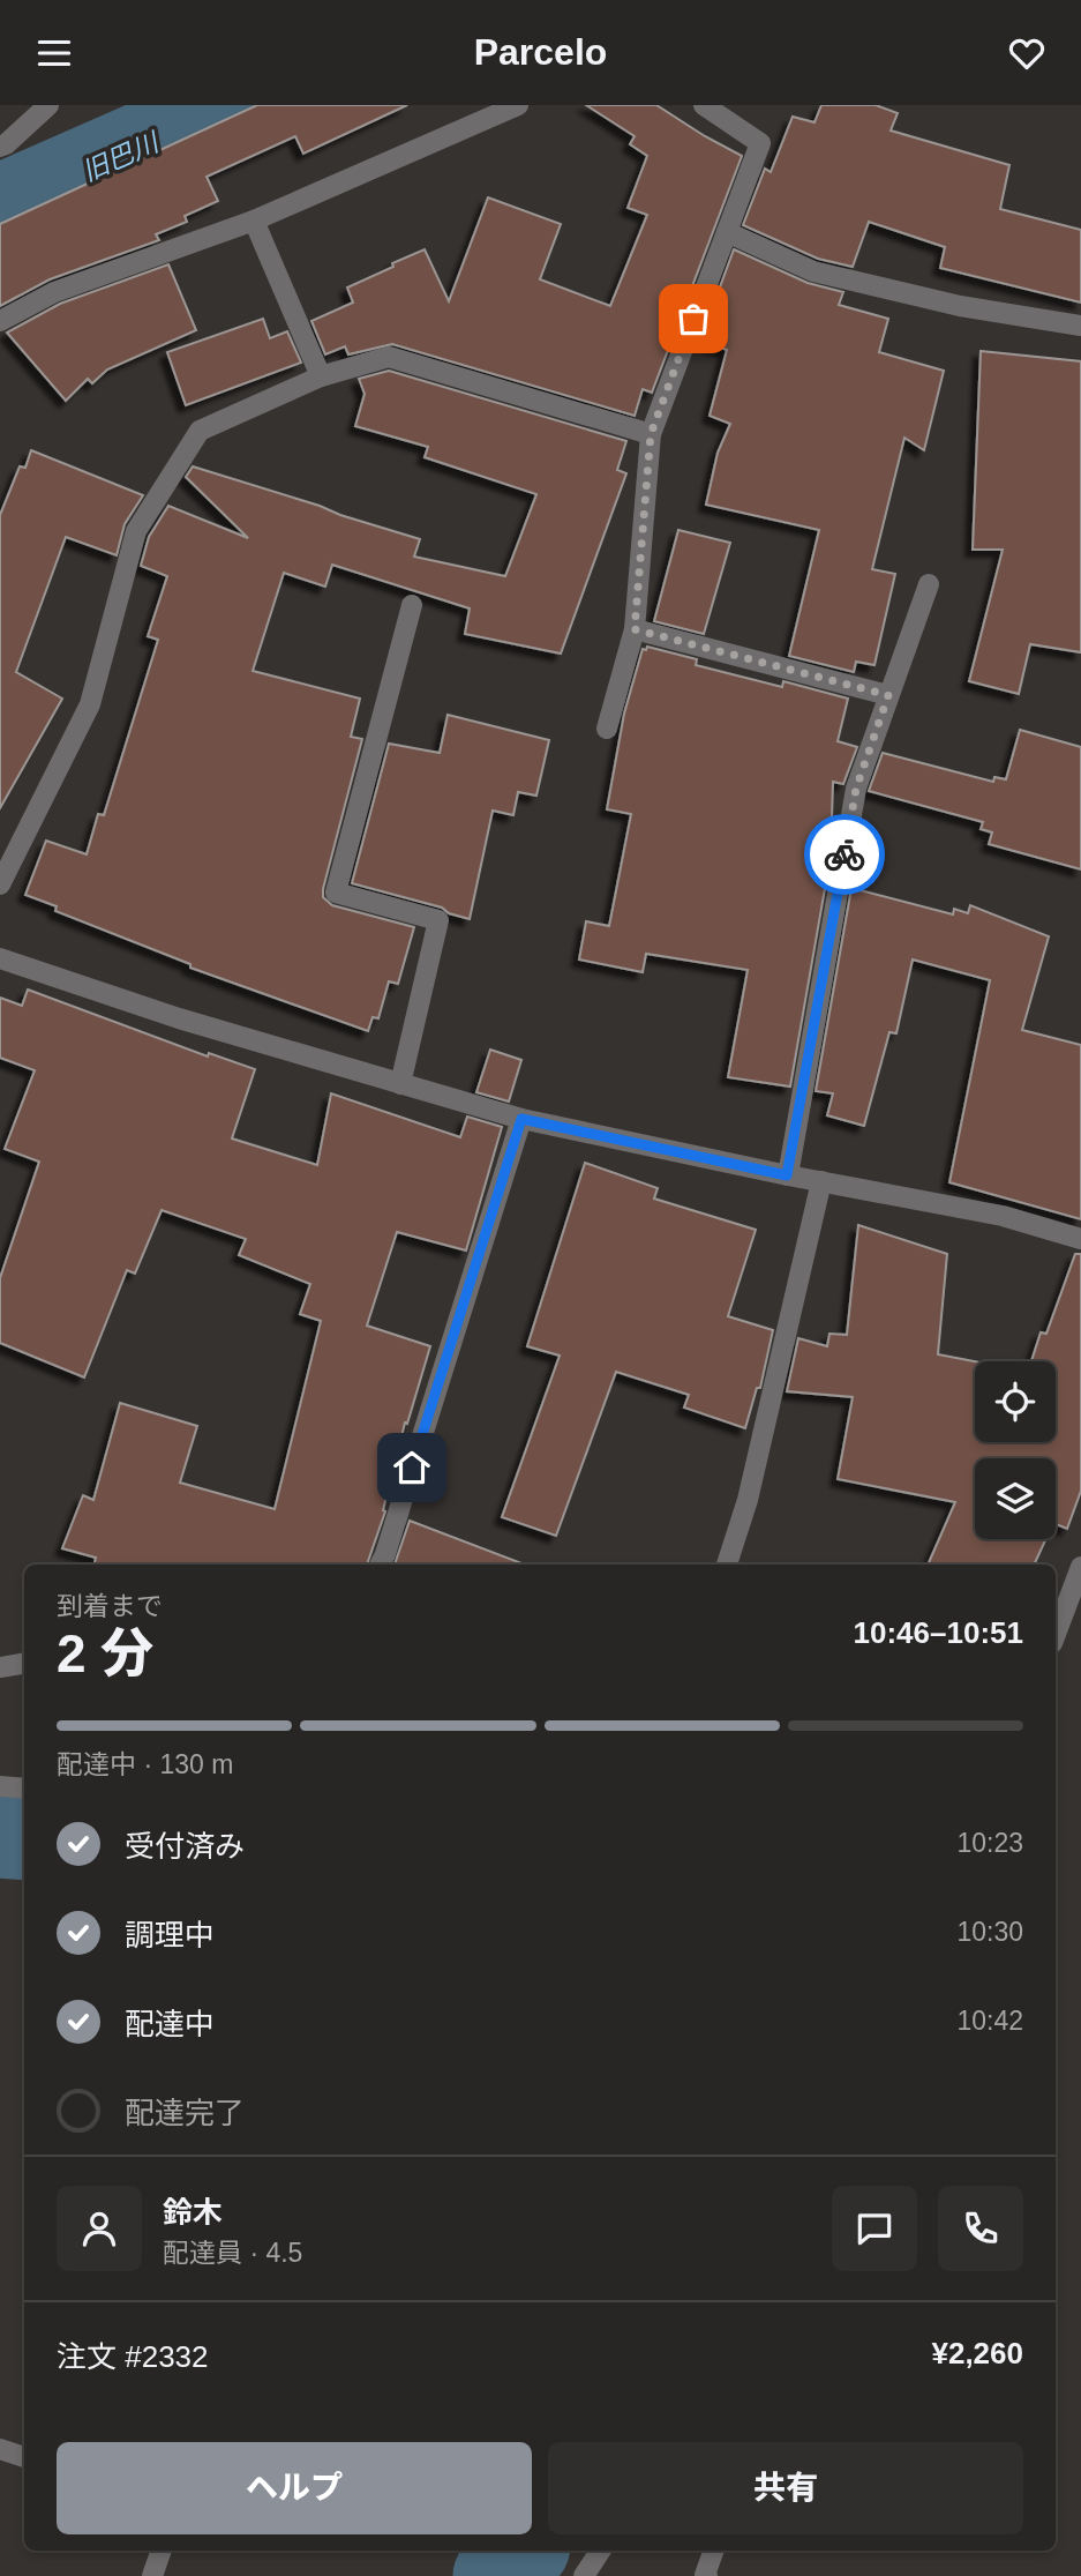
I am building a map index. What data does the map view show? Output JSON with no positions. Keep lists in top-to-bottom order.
{
  "water": ["旧巴川"],
  "page": {
    "header": "Parcelo",
    "heading": ["2 分", "到着まで", "10:46–10:51"],
    "panel": [
      "鈴木",
      "配達員 · 4.5",
      "注文 #2332",
      "¥2,260"
    ],
    "bar": "配達中 · 130 m",
    "list": [
      ["受付済み", "10:23"],
      ["調理中", "10:30"],
      ["配達中", "10:42"],
      "配達完了"
    ],
    "buttons": ["ヘルプ", "共有"]
  }
}
